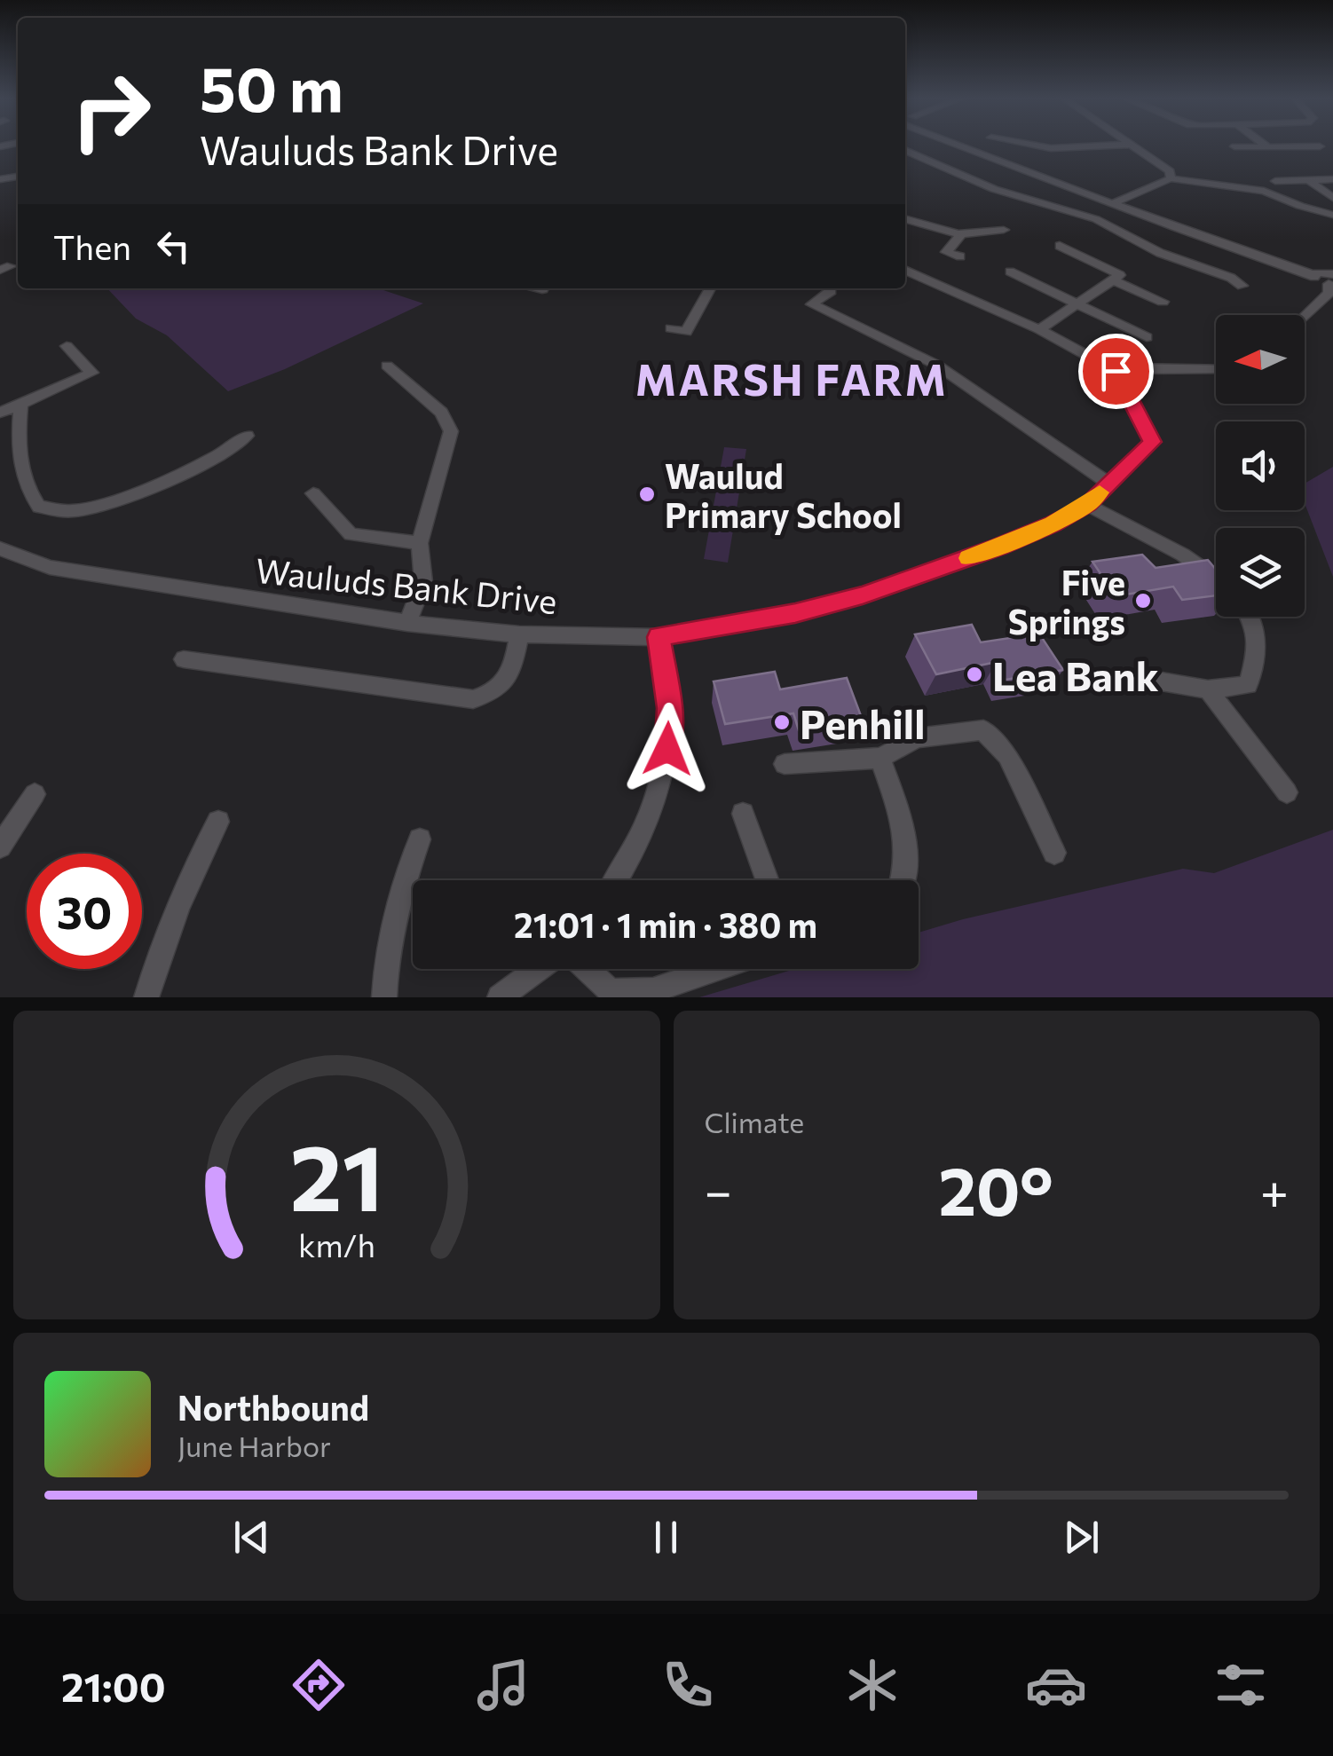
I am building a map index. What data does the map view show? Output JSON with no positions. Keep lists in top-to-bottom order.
{
  "streets": {
    "street": ["Wauluds Bank Drive"]
  },
  "districts": ["MARSH FARM"],
  "places": [
    "Waulud Primary School",
    "Five Springs",
    "Lea Bank",
    "Penhill"
  ],
  "north": "left",
  "page": {
    "turn": ["50 m", "Wauluds Bank Drive"],
    "then": "Then",
    "limit": "30",
    "trip": "21:01 · 1 min · 380 m",
    "tile": "Climate",
    "heat": ["−", "20°", "+"],
    "song": ["Northbound", "June Harbor"],
    "tabs": "21:00",
    "gauge": ["21", "km/h"]
  }
}
